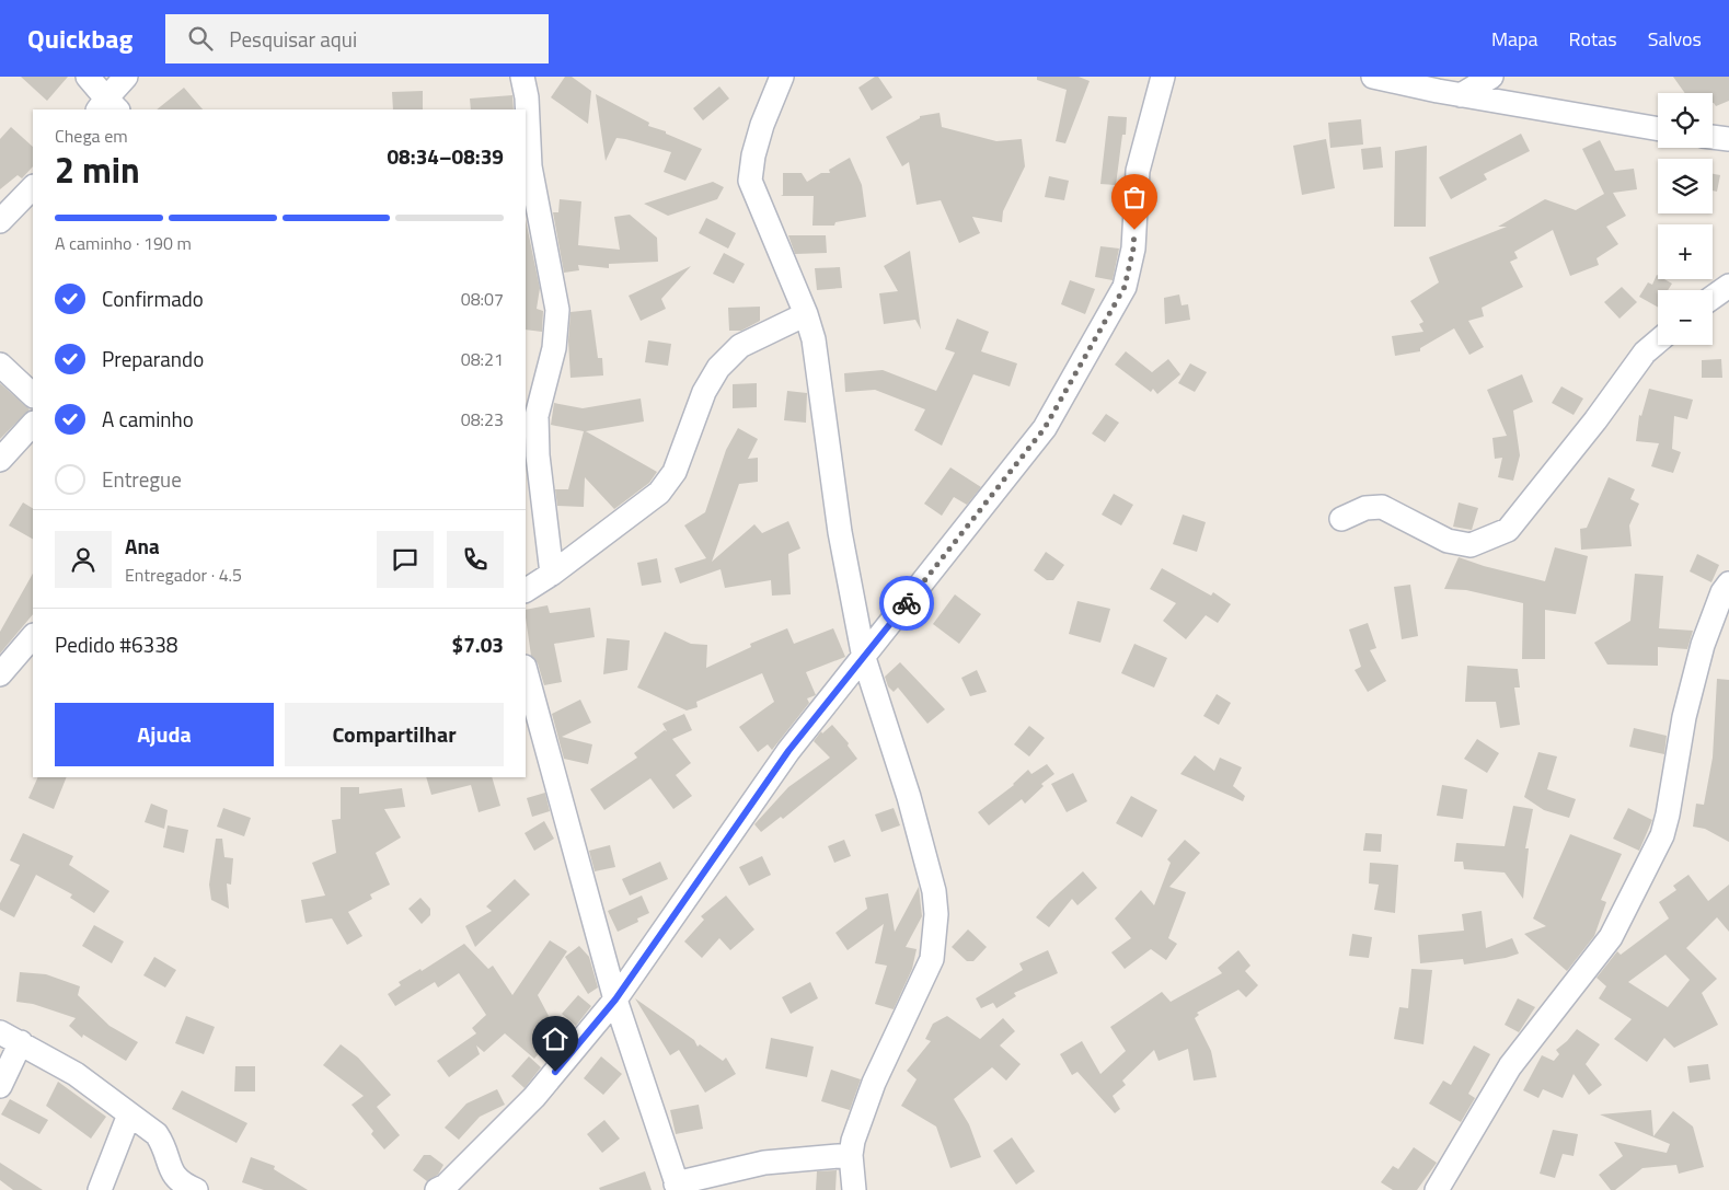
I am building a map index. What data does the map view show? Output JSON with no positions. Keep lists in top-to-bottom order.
{
  "page": {
    "header": "Quickbag",
    "search": "Pesquisar aqui",
    "nav": ["Mapa", "Rotas", "Salvos"],
    "map_buttons": ["+", "−"],
    "heading": ["2 min", "Chega em", "08:34–08:39"],
    "panel": [
      "Ana",
      "Entregador · 4.5",
      "Pedido #6338",
      "$7.03"
    ],
    "bar": "A caminho · 190 m",
    "list": [
      ["Confirmado", "08:07"],
      ["Preparando", "08:21"],
      ["A caminho", "08:23"],
      "Entregue"
    ],
    "buttons": ["Ajuda", "Compartilhar"]
  }
}
